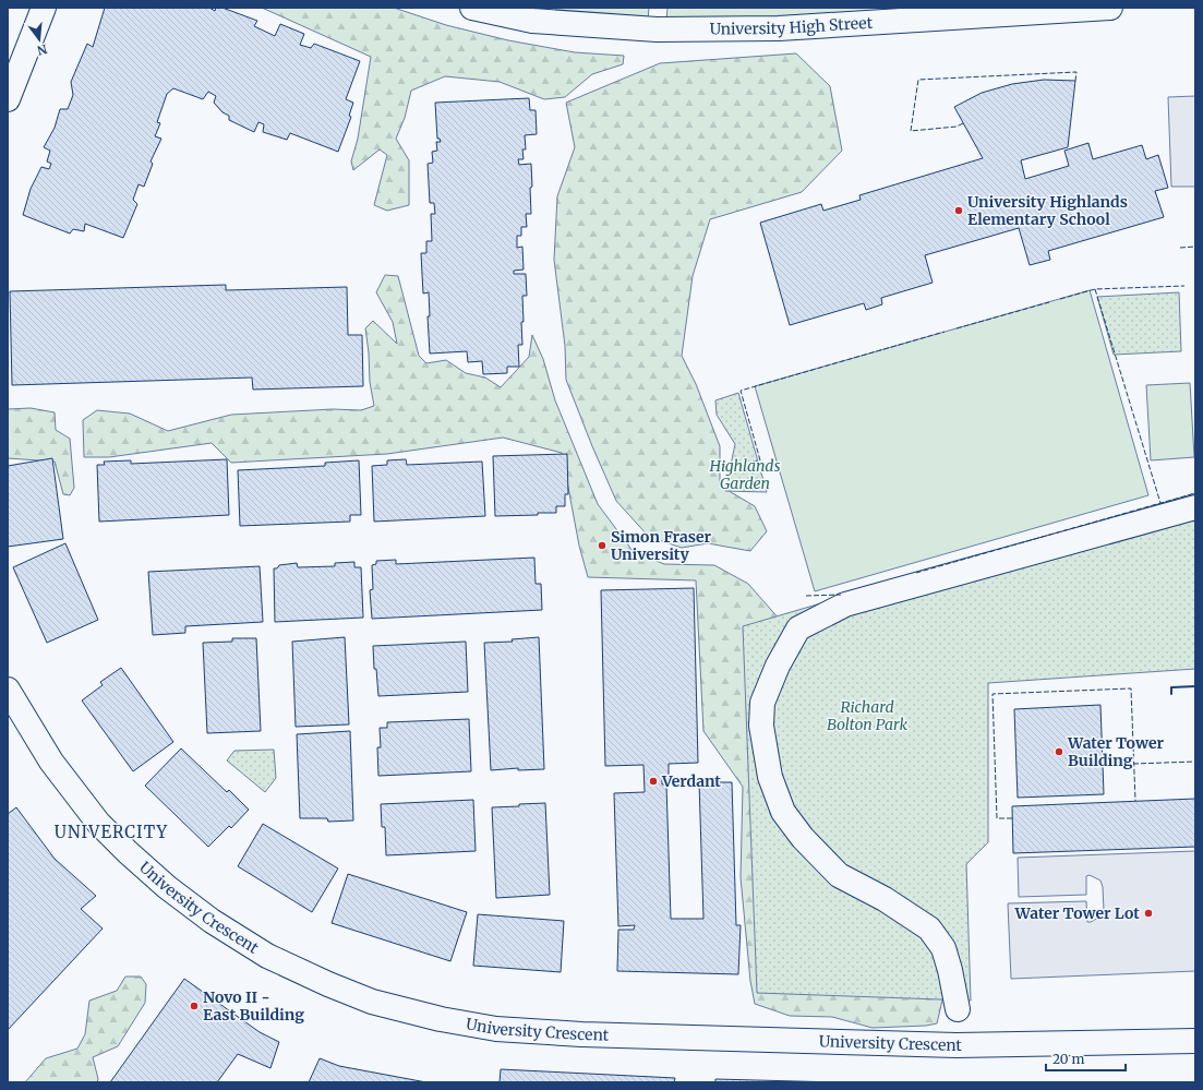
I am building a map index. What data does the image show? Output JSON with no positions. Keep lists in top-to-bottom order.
{
  "streets": {
    "street": ["University High Street", "University Crescent"]
  },
  "districts": ["UNIVERCITY"],
  "parks": ["Highlands Garden", "Richard Bolton Park"],
  "places": [
    "University Highlands Elementary School",
    "Simon Fraser University",
    "Water Tower Building",
    "Verdant",
    "Water Tower Lot",
    "Novo II - East Building"
  ],
  "scale_bar": "20 m",
  "north": "bottom"
}
